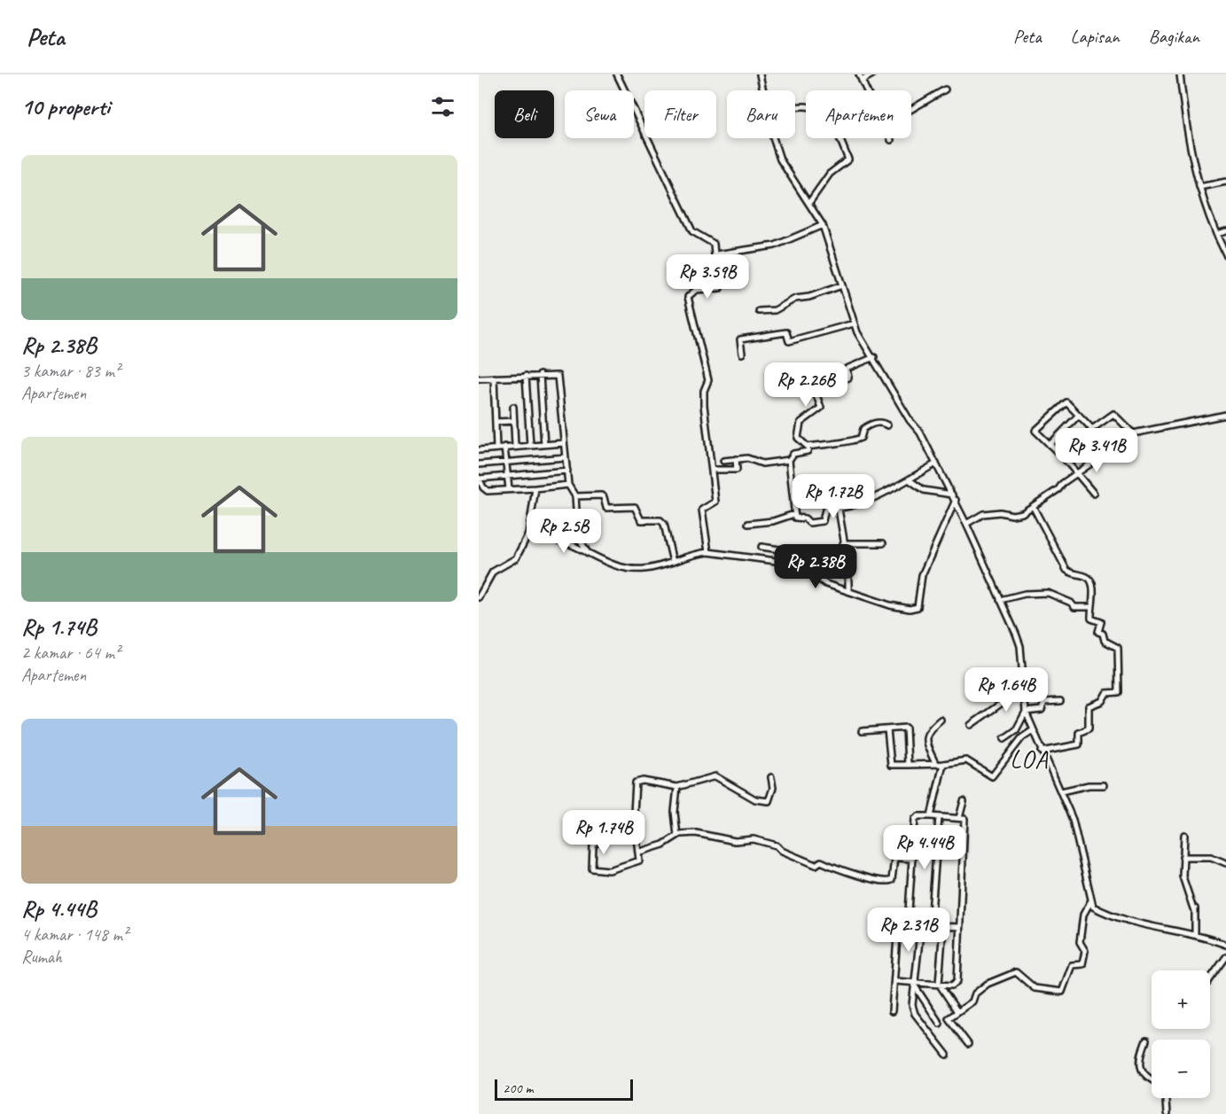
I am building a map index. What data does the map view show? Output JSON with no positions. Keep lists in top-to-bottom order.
{
  "districts": ["LOA"],
  "scale_bar": "200 m",
  "page": {
    "header": "Peta",
    "nav": ["Peta", "Lapisan", "Bagikan"],
    "heading": "10 properti",
    "chip": [
      "Beli",
      "Sewa",
      "Filter",
      "Baru",
      "Apartemen"
    ],
    "list": [
      {
        "name": "Rp 2.38B",
        "note": "3 kamar · 83 m² · Apartemen"
      },
      {
        "name": "Rp 1.74B",
        "note": "2 kamar · 64 m² · Apartemen"
      },
      {
        "name": "Rp 4.44B",
        "note": "4 kamar · 148 m² · Rumah"
      }
    ],
    "price": [
      "Rp 3.59B",
      "Rp 2.26B",
      "Rp 3.41B",
      "Rp 1.72B",
      "Rp 2.5B",
      "Rp 2.38B",
      "Rp 1.64B",
      "Rp 1.74B",
      "Rp 4.44B",
      "Rp 2.31B"
    ],
    "map_buttons": ["+", "−"],
    "scale": "200 m"
  }
}
